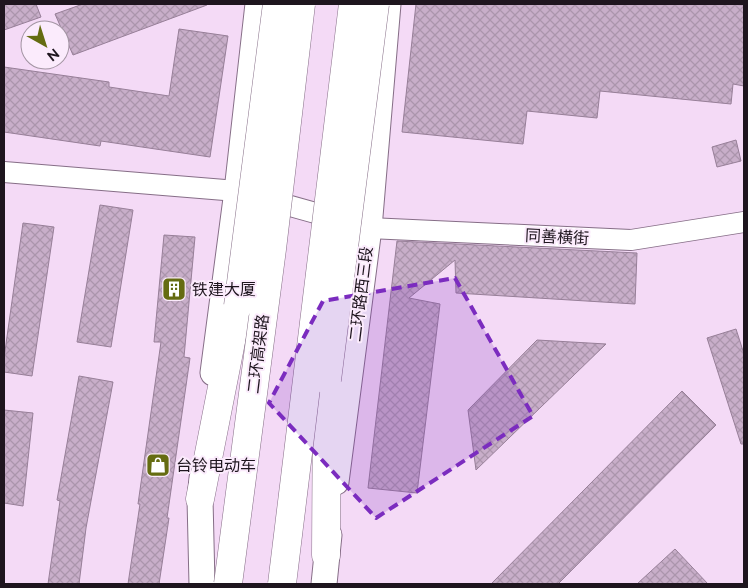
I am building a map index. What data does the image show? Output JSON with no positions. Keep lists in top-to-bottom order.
{
  "streets": {
    "highway": ["二环高架路"],
    "main road": ["二环路西三段"],
    "street": ["同善横街"]
  },
  "crossings": [
    ["同善横街", "二环路西三段"]
  ],
  "places": {
    "building": ["铁建大厦"],
    "shop": ["台铃电动车"]
  },
  "north": "bottom right"
}
